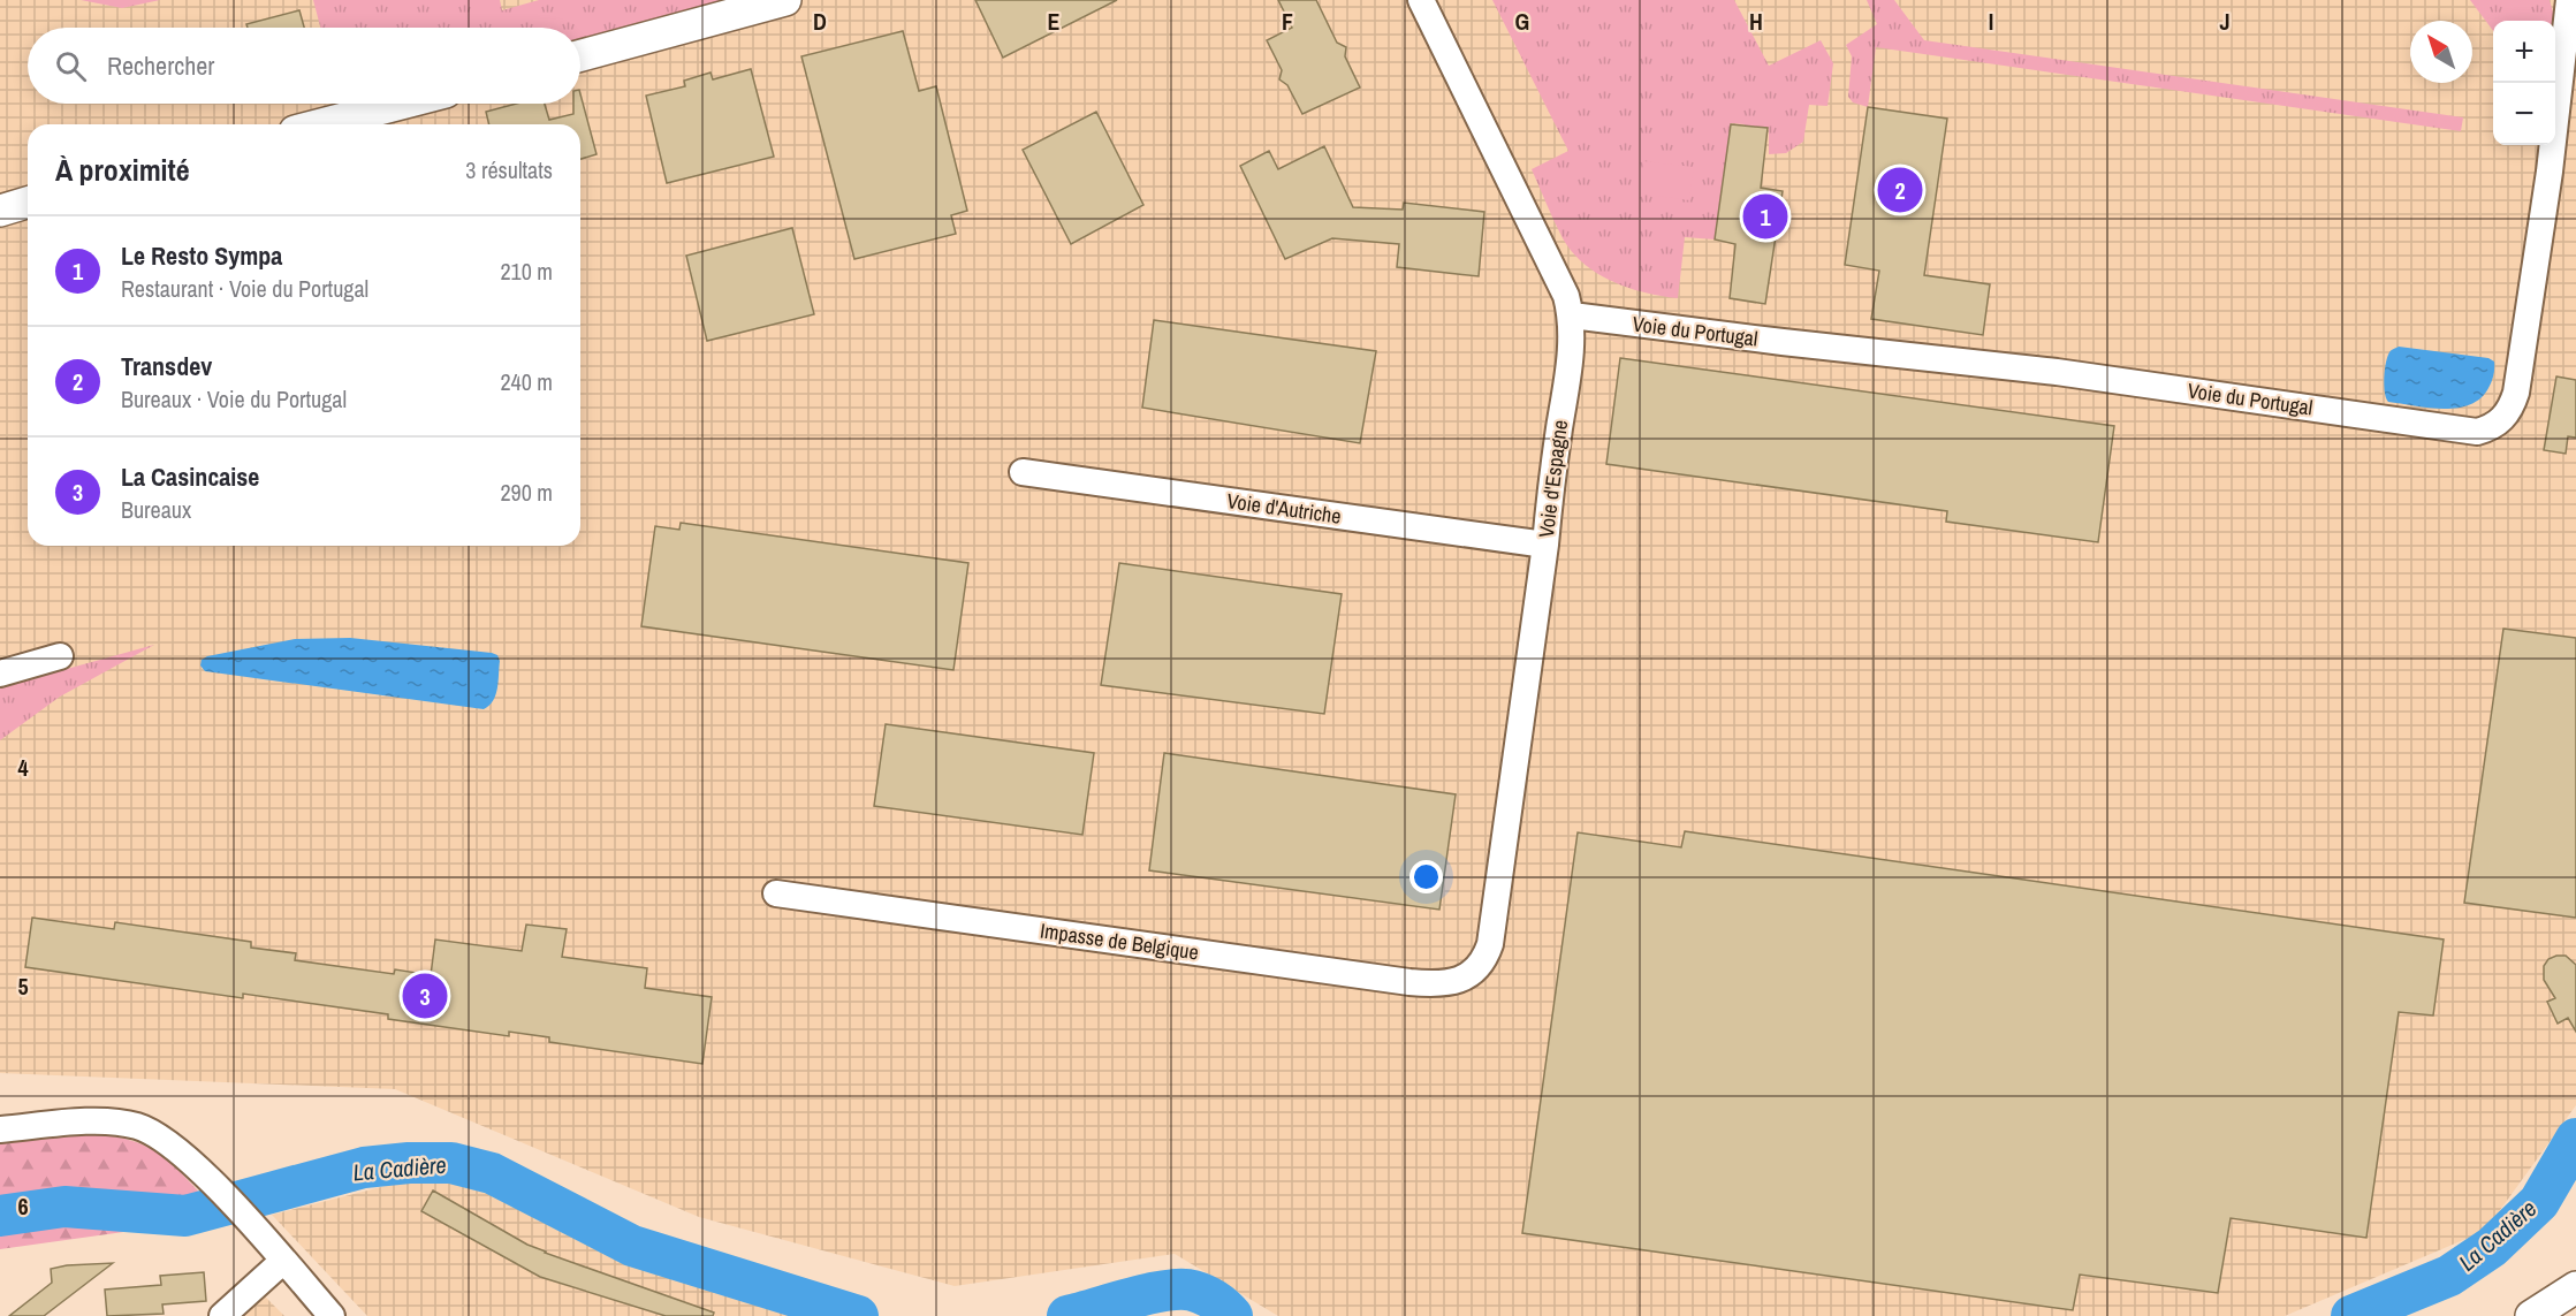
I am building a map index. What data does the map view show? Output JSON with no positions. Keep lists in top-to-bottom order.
{
  "streets": {
    "street": [
      "Voie du Portugal",
      "Voie d'Espagne",
      "Voie d'Autriche",
      "Impasse de Belgique"
    ]
  },
  "crossings": [
    ["Voie du Portugal", "Voie d'Espagne"],
    ["Voie d'Espagne", "Voie d'Autriche"],
    ["Voie d'Espagne", "Impasse de Belgique"]
  ],
  "water": ["La Cadière"],
  "north": "top left",
  "page": {
    "map_buttons": ["+", "−"],
    "search": "Rechercher",
    "heading": ["À proximité", "3 résultats"],
    "pins": ["2", "1", "3"],
    "list": [
      {
        "mark": "1",
        "name": "Le Resto Sympa",
        "note": "Restaurant · Voie du Portugal",
        "value": "210 m"
      },
      {
        "mark": "2",
        "name": "Transdev",
        "note": "Bureaux · Voie du Portugal",
        "value": "240 m"
      },
      {
        "mark": "3",
        "name": "La Casincaise",
        "note": "Bureaux",
        "value": "290 m"
      }
    ]
  },
  "grid": {
    "columns": [
      "D",
      "E",
      "F",
      "G",
      "H",
      "I",
      "J"
    ],
    "rows": ["4", "5", "6"]
  }
}
